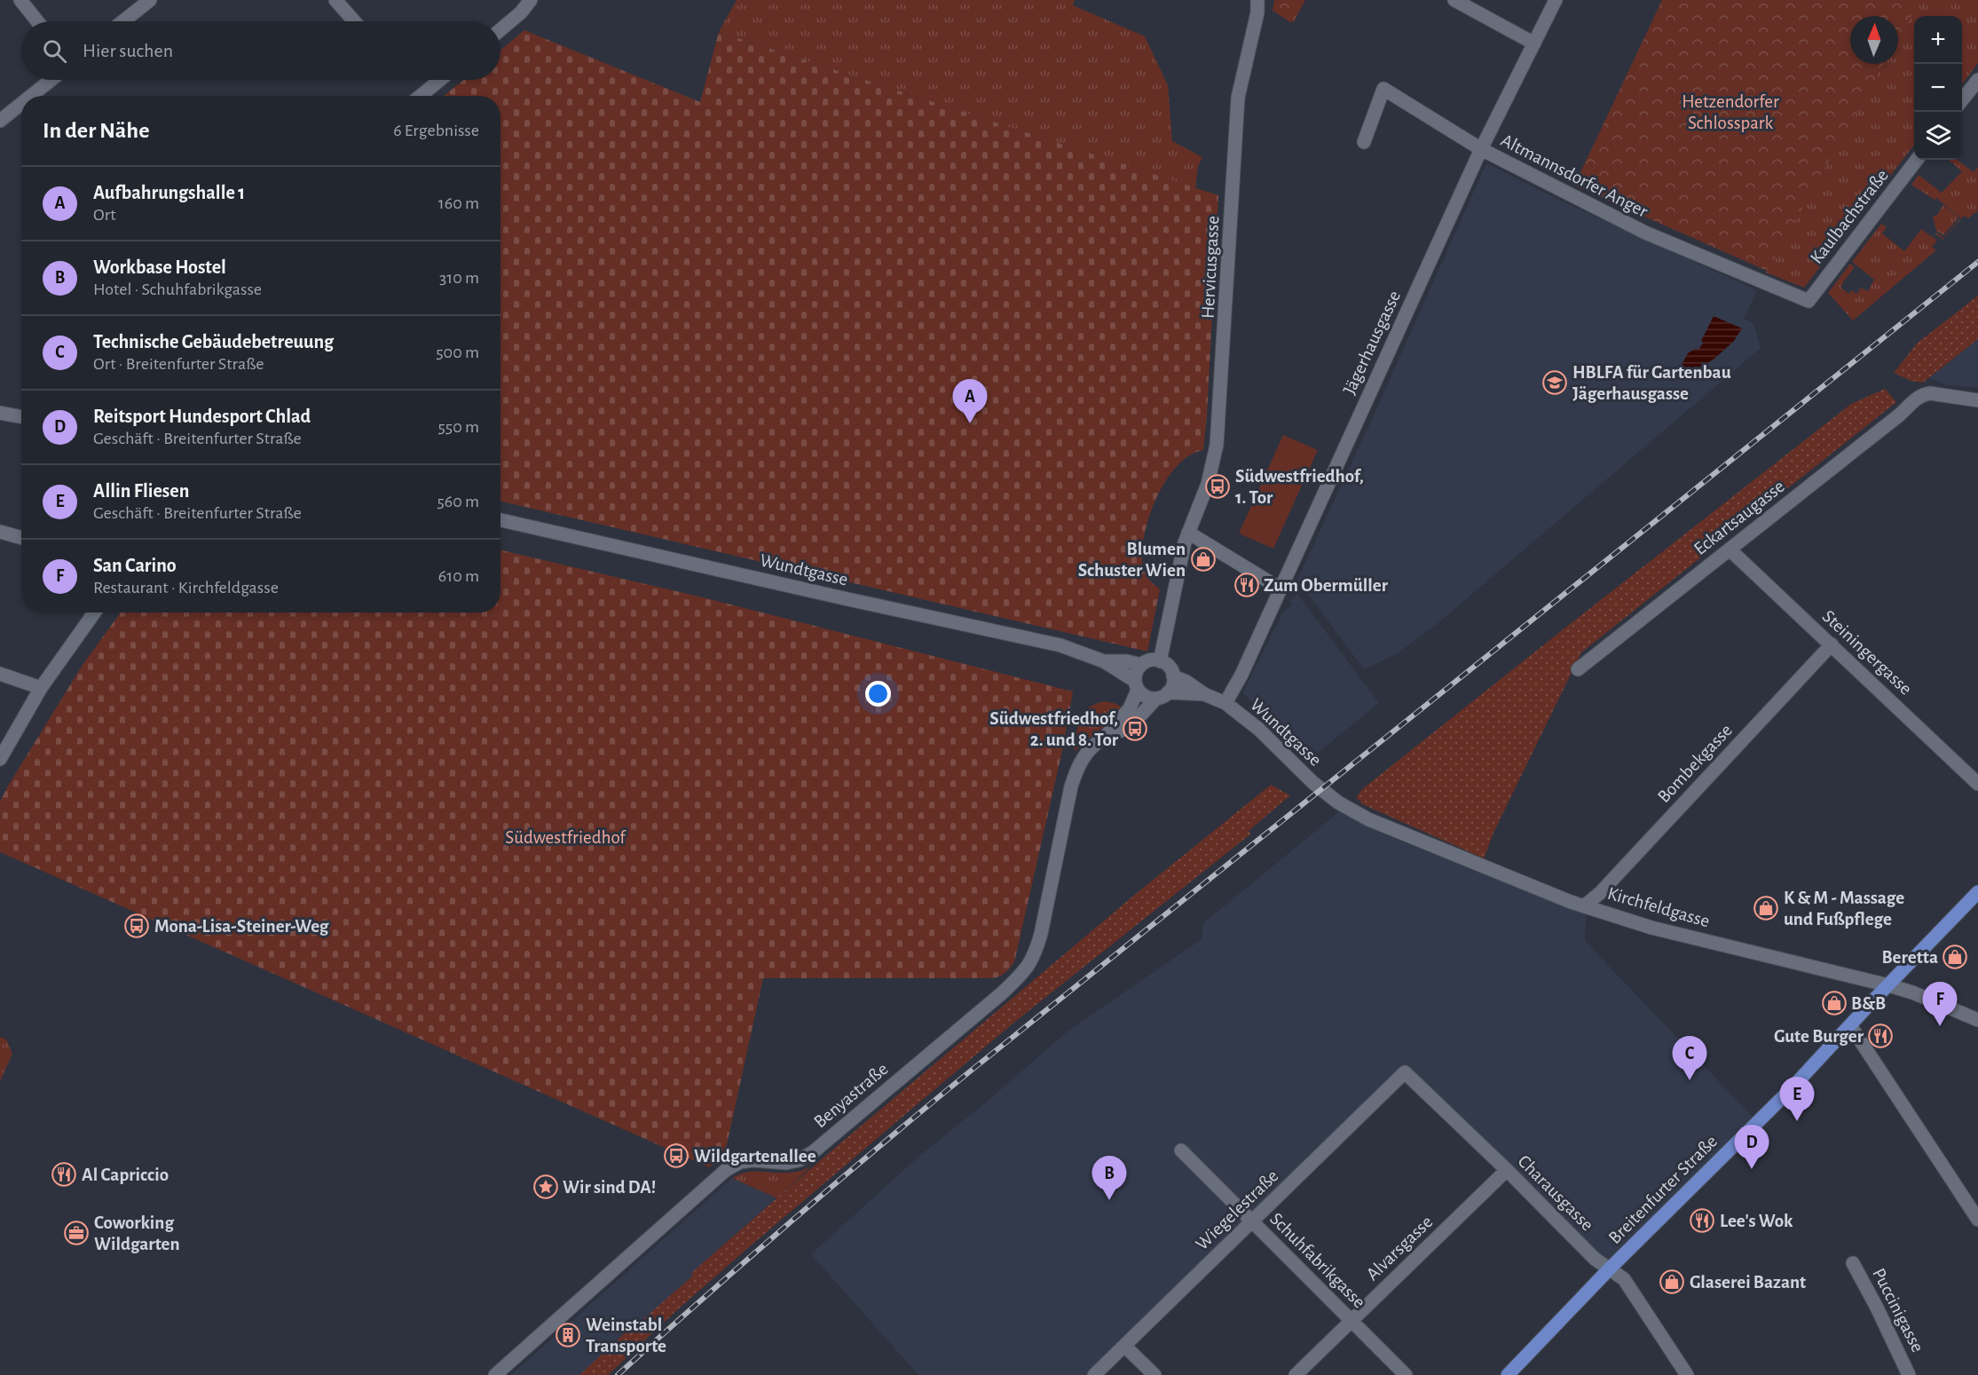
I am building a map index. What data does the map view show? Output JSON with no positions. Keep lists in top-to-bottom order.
{
  "streets": {
    "main road": ["Breitenfurter Straße"],
    "street": [
      "Altmannsdorfer Anger",
      "Kaulbachstraße",
      "Hervicusgasse",
      "Jägerhausgasse",
      "Eckartsaugasse",
      "Wundtgasse",
      "Steiningergasse",
      "Bombekgasse",
      "Kirchfeldgasse",
      "Benyastraße",
      "Charausgasse",
      "Wiegelestraße",
      "Alvarsgasse",
      "Schuhfabrikgasse",
      "Puccinigasse"
    ]
  },
  "crossings": [
    ["Altmannsdorfer Anger", "Kaulbachstraße"],
    ["Altmannsdorfer Anger", "Jägerhausgasse"],
    ["Hervicusgasse", "Wundtgasse"],
    ["Hervicusgasse", "Benyastraße"],
    ["Jägerhausgasse", "Wundtgasse"],
    ["Eckartsaugasse", "Steiningergasse"],
    ["Wundtgasse", "Kirchfeldgasse"],
    ["Wundtgasse", "Benyastraße"],
    ["Steiningergasse", "Bombekgasse"],
    ["Bombekgasse", "Kirchfeldgasse"],
    ["Kirchfeldgasse", "Breitenfurter Straße"],
    ["Breitenfurter Straße", "Charausgasse"],
    ["Charausgasse", "Wiegelestraße"],
    ["Charausgasse", "Alvarsgasse"],
    ["Wiegelestraße", "Schuhfabrikgasse"],
    ["Alvarsgasse", "Schuhfabrikgasse"]
  ],
  "parks": ["Hetzendorfer Schlosspark", "Südwestfriedhof"],
  "places": {
    "school or university": ["HBLFA für Gartenbau Jägerhausgasse"],
    "bus stop": [
      "Südwestfriedhof, 1. Tor",
      "Südwestfriedhof, 2. und 8. Tor",
      "Mona-Lisa-Steiner-Weg",
      "Wildgartenallee"
    ],
    "shop": [
      "Blumen Schuster Wien",
      "K & M - Massage und Fußpflege",
      "Beretta",
      "B&B",
      "Glaserei Bazant"
    ],
    "restaurant": [
      "Zum Obermüller",
      "Gute Burger",
      "Al Capriccio",
      "Lee's Wok"
    ],
    "place": ["Wir sind DA!"],
    "office": ["Coworking Wildgarten"],
    "building": ["Weinstabl Transporte"]
  },
  "north": "top",
  "page": {
    "map_buttons": ["+", "−"],
    "search": "Hier suchen",
    "heading": ["In der Nähe", "6 Ergebnisse"],
    "list": [
      {
        "mark": "A",
        "name": "Aufbahrungshalle 1",
        "note": "Ort",
        "value": "160 m"
      },
      {
        "mark": "B",
        "name": "Workbase Hostel",
        "note": "Hotel · Schuhfabrikgasse",
        "value": "310 m"
      },
      {
        "mark": "C",
        "name": "Technische Gebäudebetreuung",
        "note": "Ort · Breitenfurter Straße",
        "value": "500 m"
      },
      {
        "mark": "D",
        "name": "Reitsport Hundesport Chlad",
        "note": "Geschäft · Breitenfurter Straße",
        "value": "550 m"
      },
      {
        "mark": "E",
        "name": "Allin Fliesen",
        "note": "Geschäft · Breitenfurter Straße",
        "value": "560 m"
      },
      {
        "mark": "F",
        "name": "San Carino",
        "note": "Restaurant · Kirchfeldgasse",
        "value": "610 m"
      }
    ],
    "pins": [
      "A",
      "F",
      "C",
      "E",
      "D",
      "B"
    ]
  }
}
